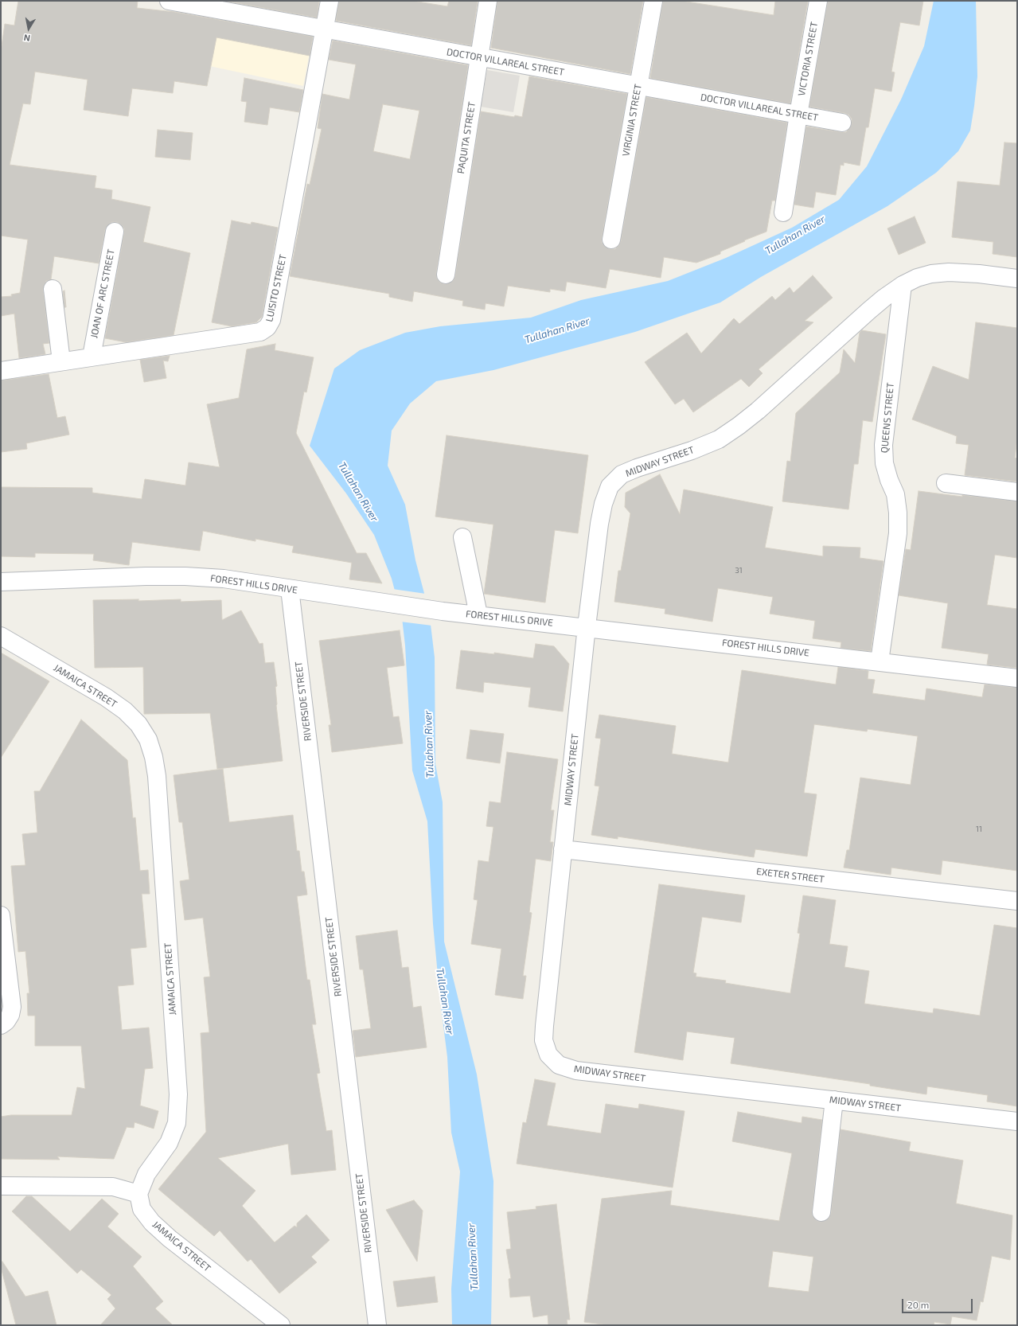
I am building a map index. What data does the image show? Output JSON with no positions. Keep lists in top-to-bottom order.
{
  "streets": {
    "street": [
      "VICTORIA STREET",
      "DOCTOR VILLAREAL STREET",
      "VIRGINIA STREET",
      "PAQUITA STREET",
      "LUISITO STREET",
      "JOAN OF ARC STREET",
      "QUEENS STREET",
      "MIDWAY STREET",
      "FOREST HILLS DRIVE",
      "JAMAICA STREET",
      "RIVERSIDE STREET",
      "EXETER STREET"
    ]
  },
  "crossings": [
    ["VICTORIA STREET", "DOCTOR VILLAREAL STREET"],
    ["DOCTOR VILLAREAL STREET", "VIRGINIA STREET"],
    ["DOCTOR VILLAREAL STREET", "PAQUITA STREET"],
    ["DOCTOR VILLAREAL STREET", "LUISITO STREET"],
    ["LUISITO STREET", "JOAN OF ARC STREET"],
    ["QUEENS STREET", "MIDWAY STREET"],
    ["QUEENS STREET", "FOREST HILLS DRIVE"],
    ["MIDWAY STREET", "FOREST HILLS DRIVE"],
    ["MIDWAY STREET", "EXETER STREET"],
    ["FOREST HILLS DRIVE", "RIVERSIDE STREET"]
  ],
  "water": ["Tullahan River"],
  "house_numbers": ["31", "11"],
  "scale_bar": "20 m",
  "north": "bottom"
}
